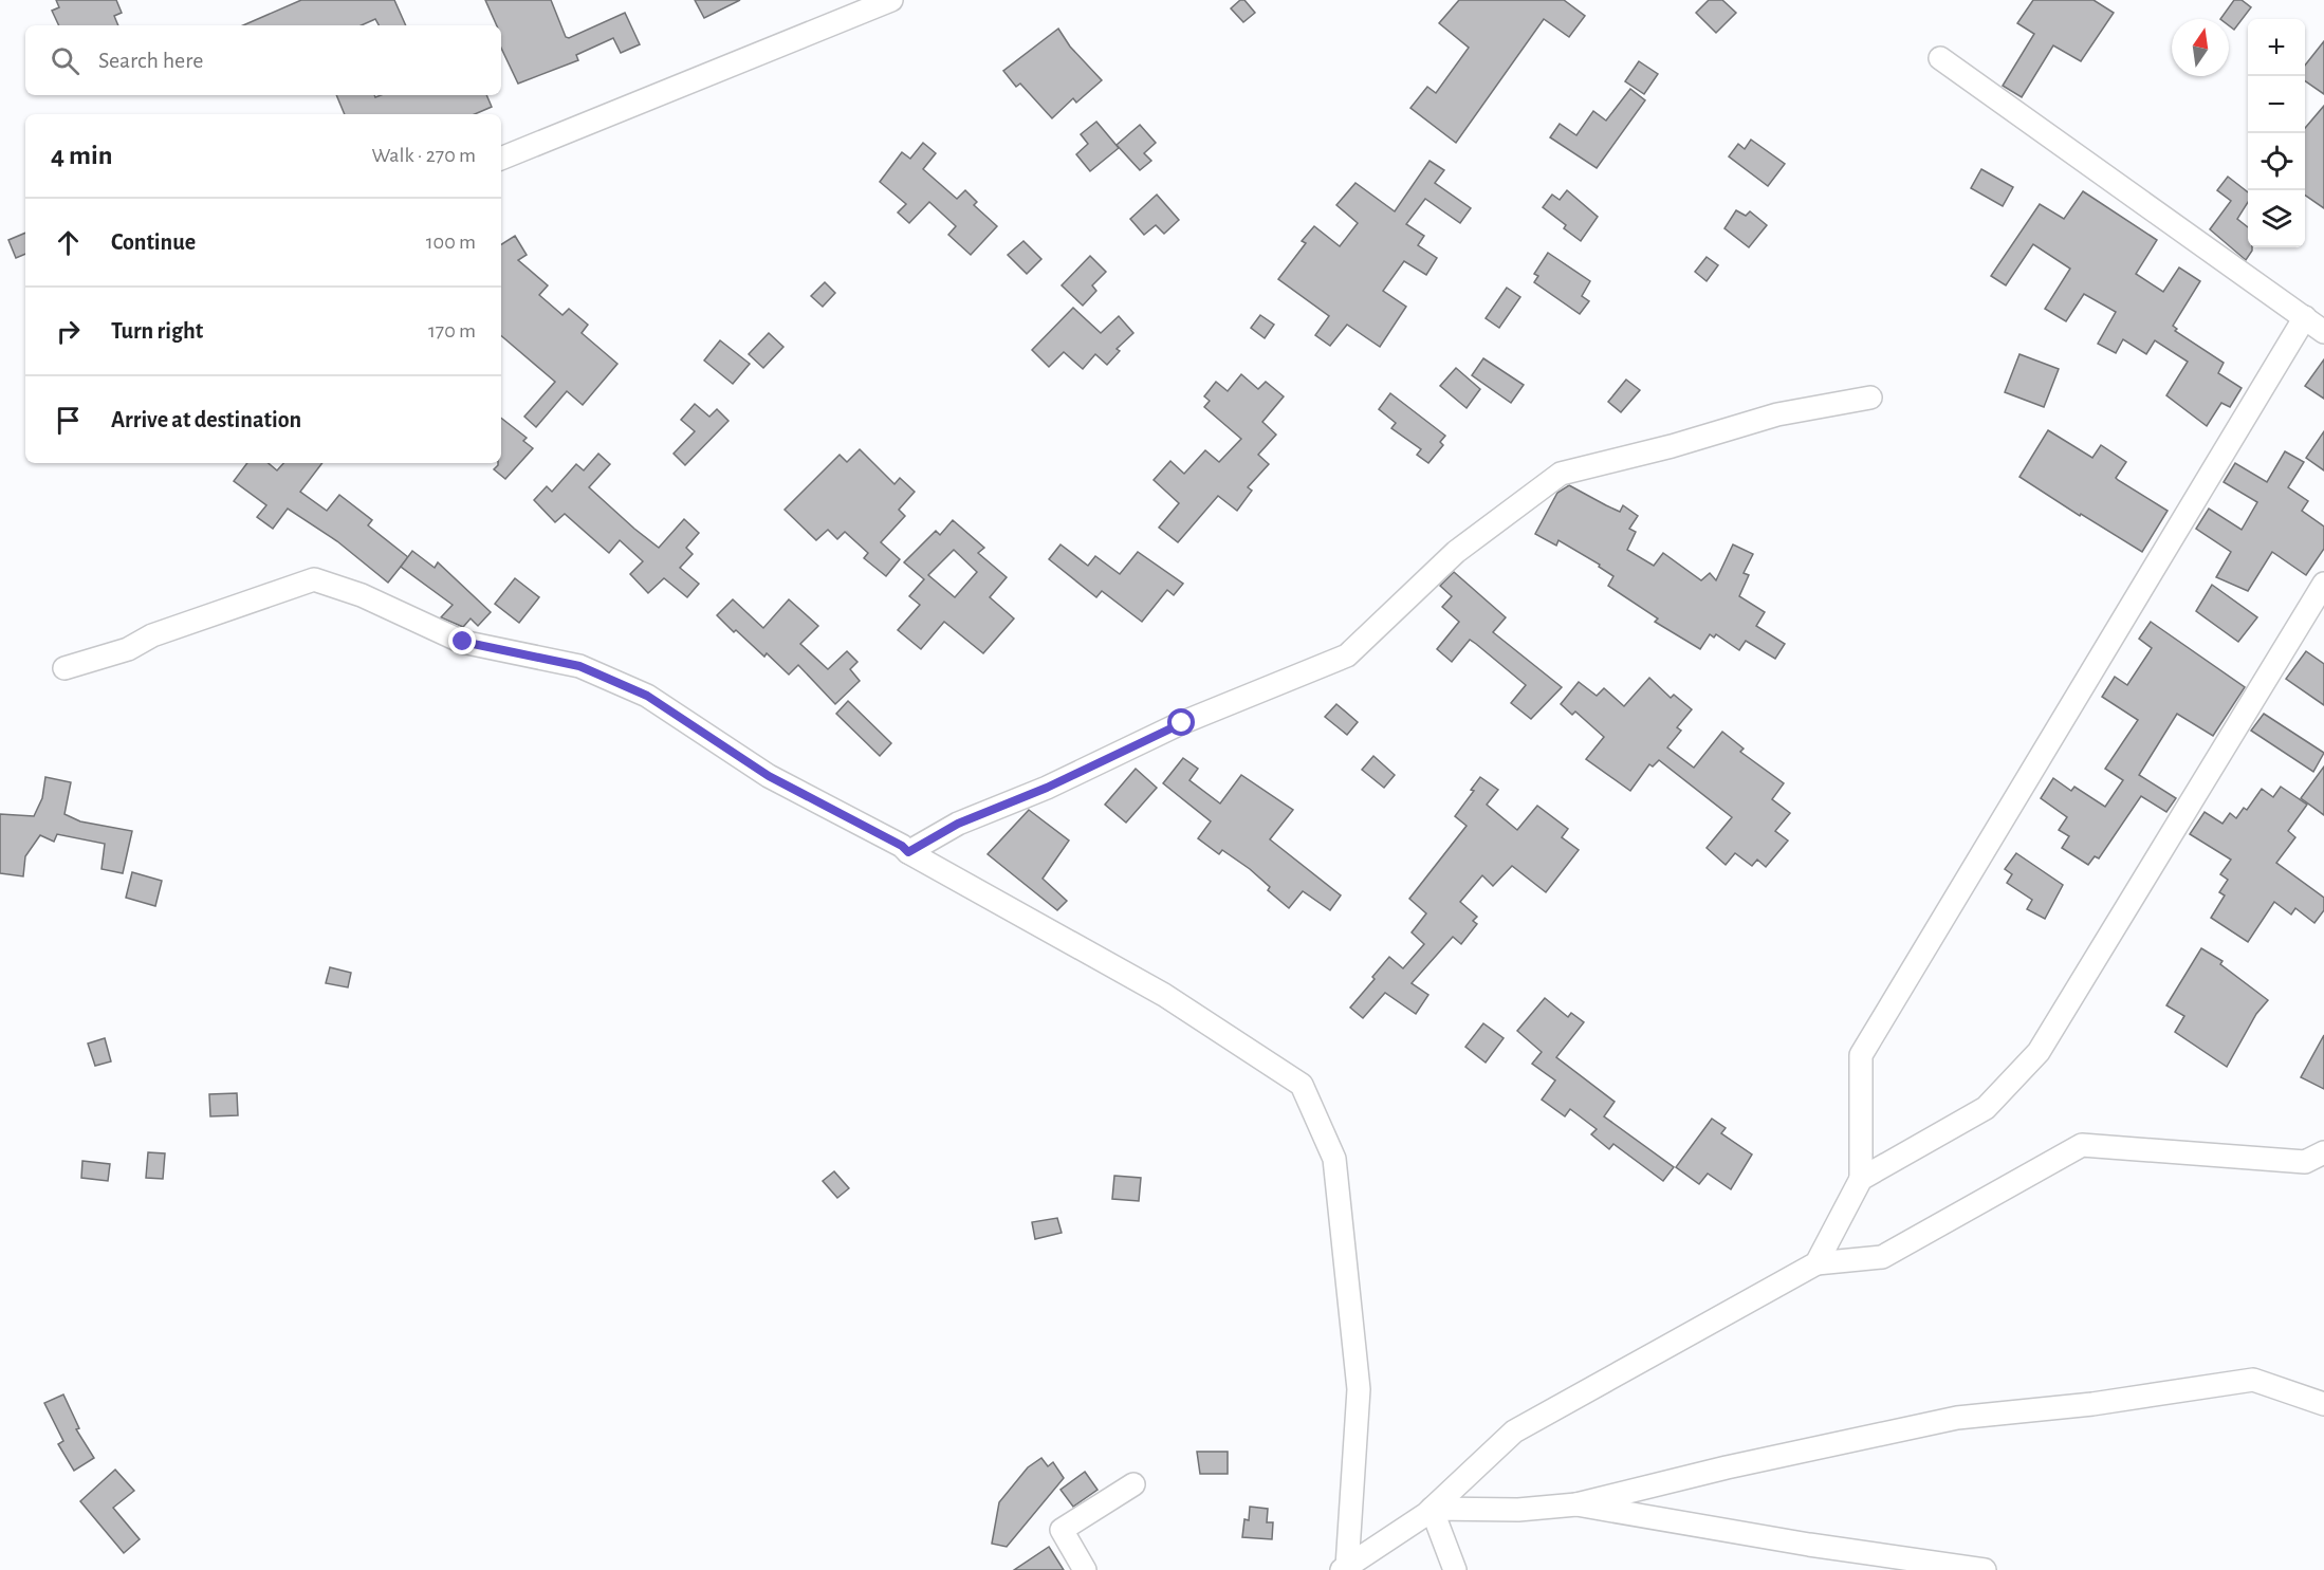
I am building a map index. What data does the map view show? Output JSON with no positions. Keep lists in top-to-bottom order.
{
  "north": "top",
  "page": {
    "map_buttons": ["+", "−"],
    "search": "Search here",
    "heading": ["4 min", "Walk · 270 m"],
    "list": [
      ["Continue", "100 m"],
      ["Turn right", "170 m"],
      "Arrive at destination"
    ]
  }
}
